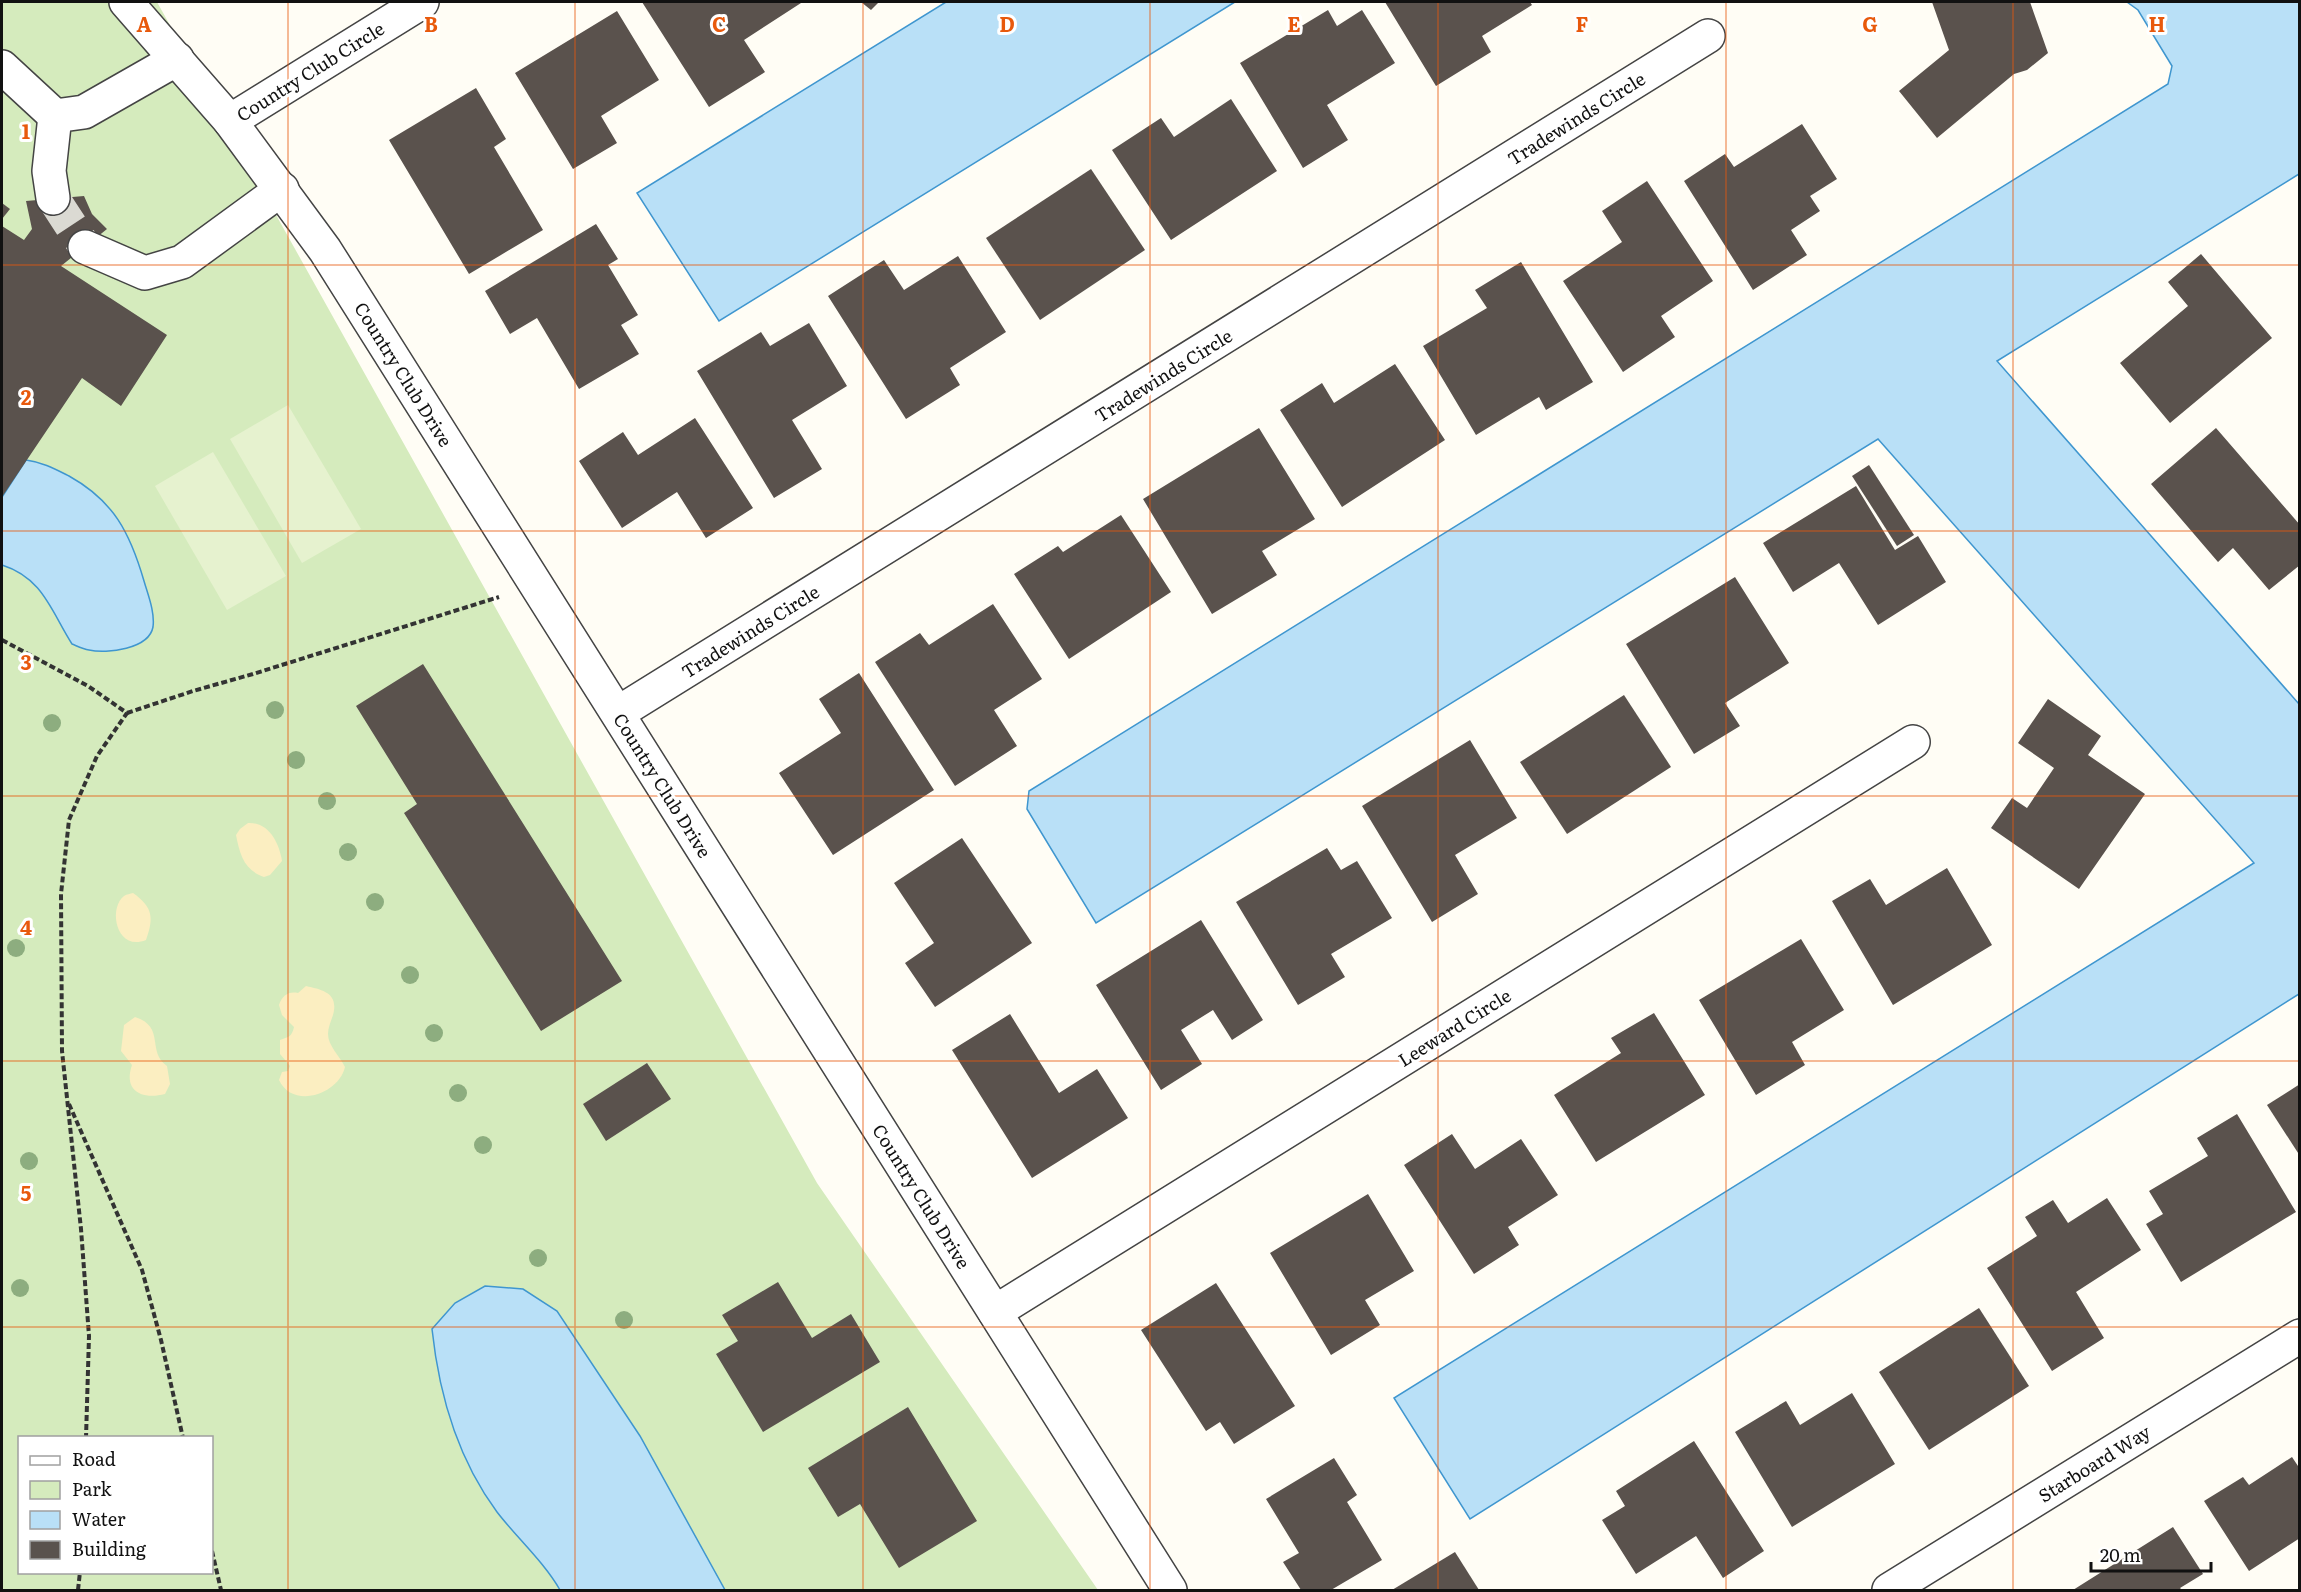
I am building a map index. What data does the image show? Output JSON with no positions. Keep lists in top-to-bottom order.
{
  "streets": {
    "street": [
      "Country Club Circle",
      "Tradewinds Circle",
      "Country Club Drive",
      "Leeward Circle",
      "Starboard Way"
    ]
  },
  "crossings": [
    ["Country Club Circle", "Country Club Drive"],
    ["Tradewinds Circle", "Country Club Drive"],
    ["Country Club Drive", "Leeward Circle"]
  ],
  "legend": [
    "Road",
    "Park",
    "Water",
    "Building"
  ],
  "scale_bar": "20 m",
  "grid": {
    "columns": [
      "A",
      "B",
      "C",
      "D",
      "E",
      "F",
      "G",
      "H"
    ],
    "rows": [
      "1",
      "2",
      "3",
      "4",
      "5"
    ]
  }
}
